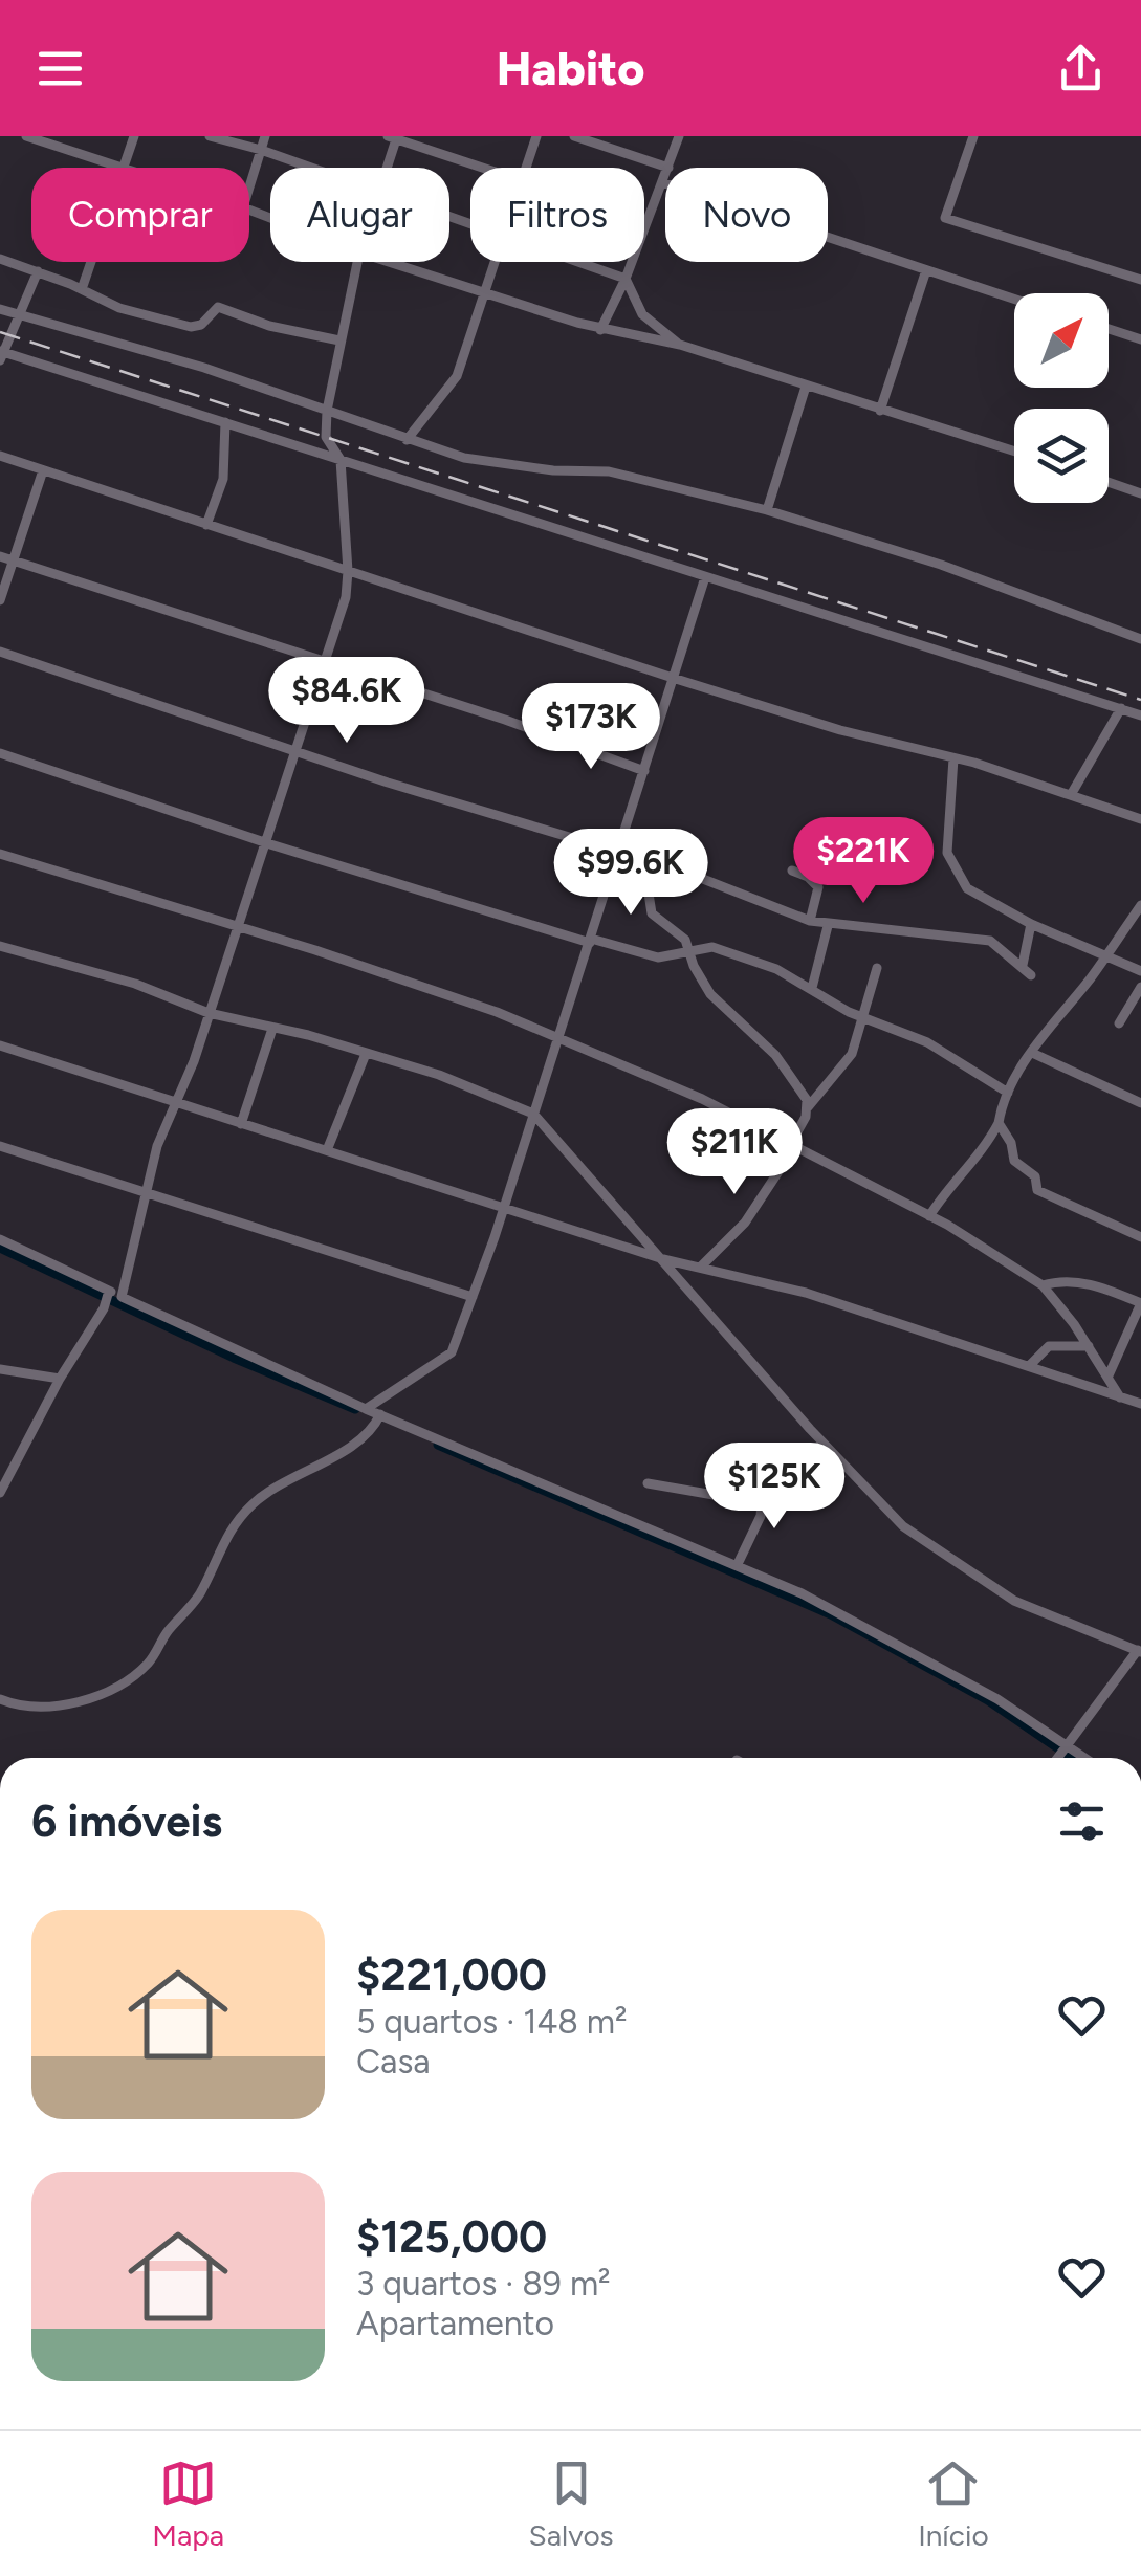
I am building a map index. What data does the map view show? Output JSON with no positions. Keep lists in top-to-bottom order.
{
  "north": "top right",
  "page": {
    "header": "Habito",
    "chip": [
      "Comprar",
      "Alugar",
      "Filtros",
      "Novo"
    ],
    "price": [
      "$84.6K",
      "$173K",
      "$221K",
      "$99.6K",
      "$211K",
      "$125K"
    ],
    "heading": "6 imóveis",
    "list": [
      {
        "name": "$221,000",
        "note": "5 quartos · 148 m² · Casa"
      },
      {
        "name": "$125,000",
        "note": "3 quartos · 89 m² · Apartamento"
      }
    ],
    "tabs": ["Mapa", "Salvos", "Início"]
  }
}
